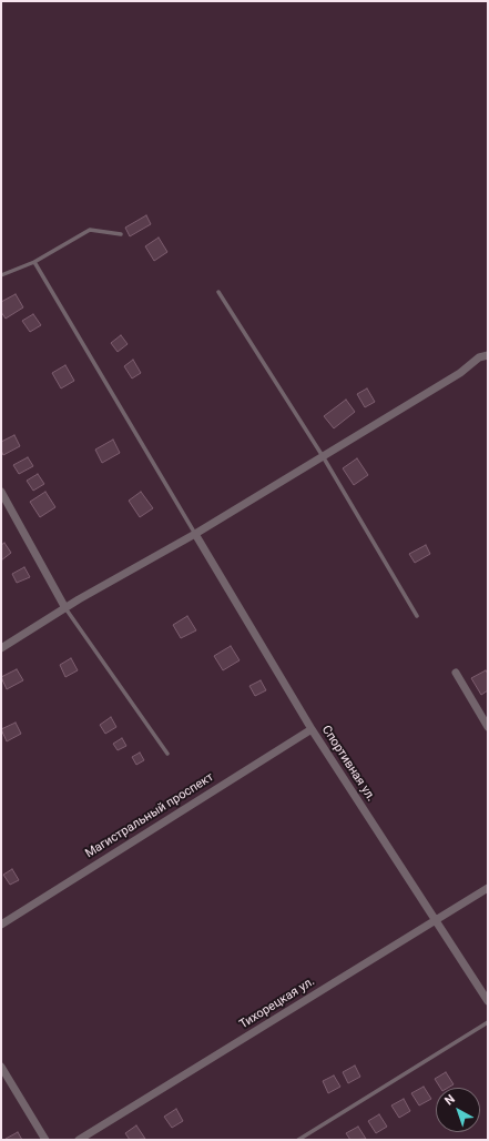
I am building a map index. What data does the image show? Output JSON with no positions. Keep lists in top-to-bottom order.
{
  "streets": {
    "street": ["Спортивная ул.", "Магистральный проспект", "Тихорецкая ул."]
  },
  "crossings": [
    ["Спортивная ул.", "Магистральный проспект"],
    ["Спортивная ул.", "Тихорецкая ул."]
  ],
  "north": "top left"
}
